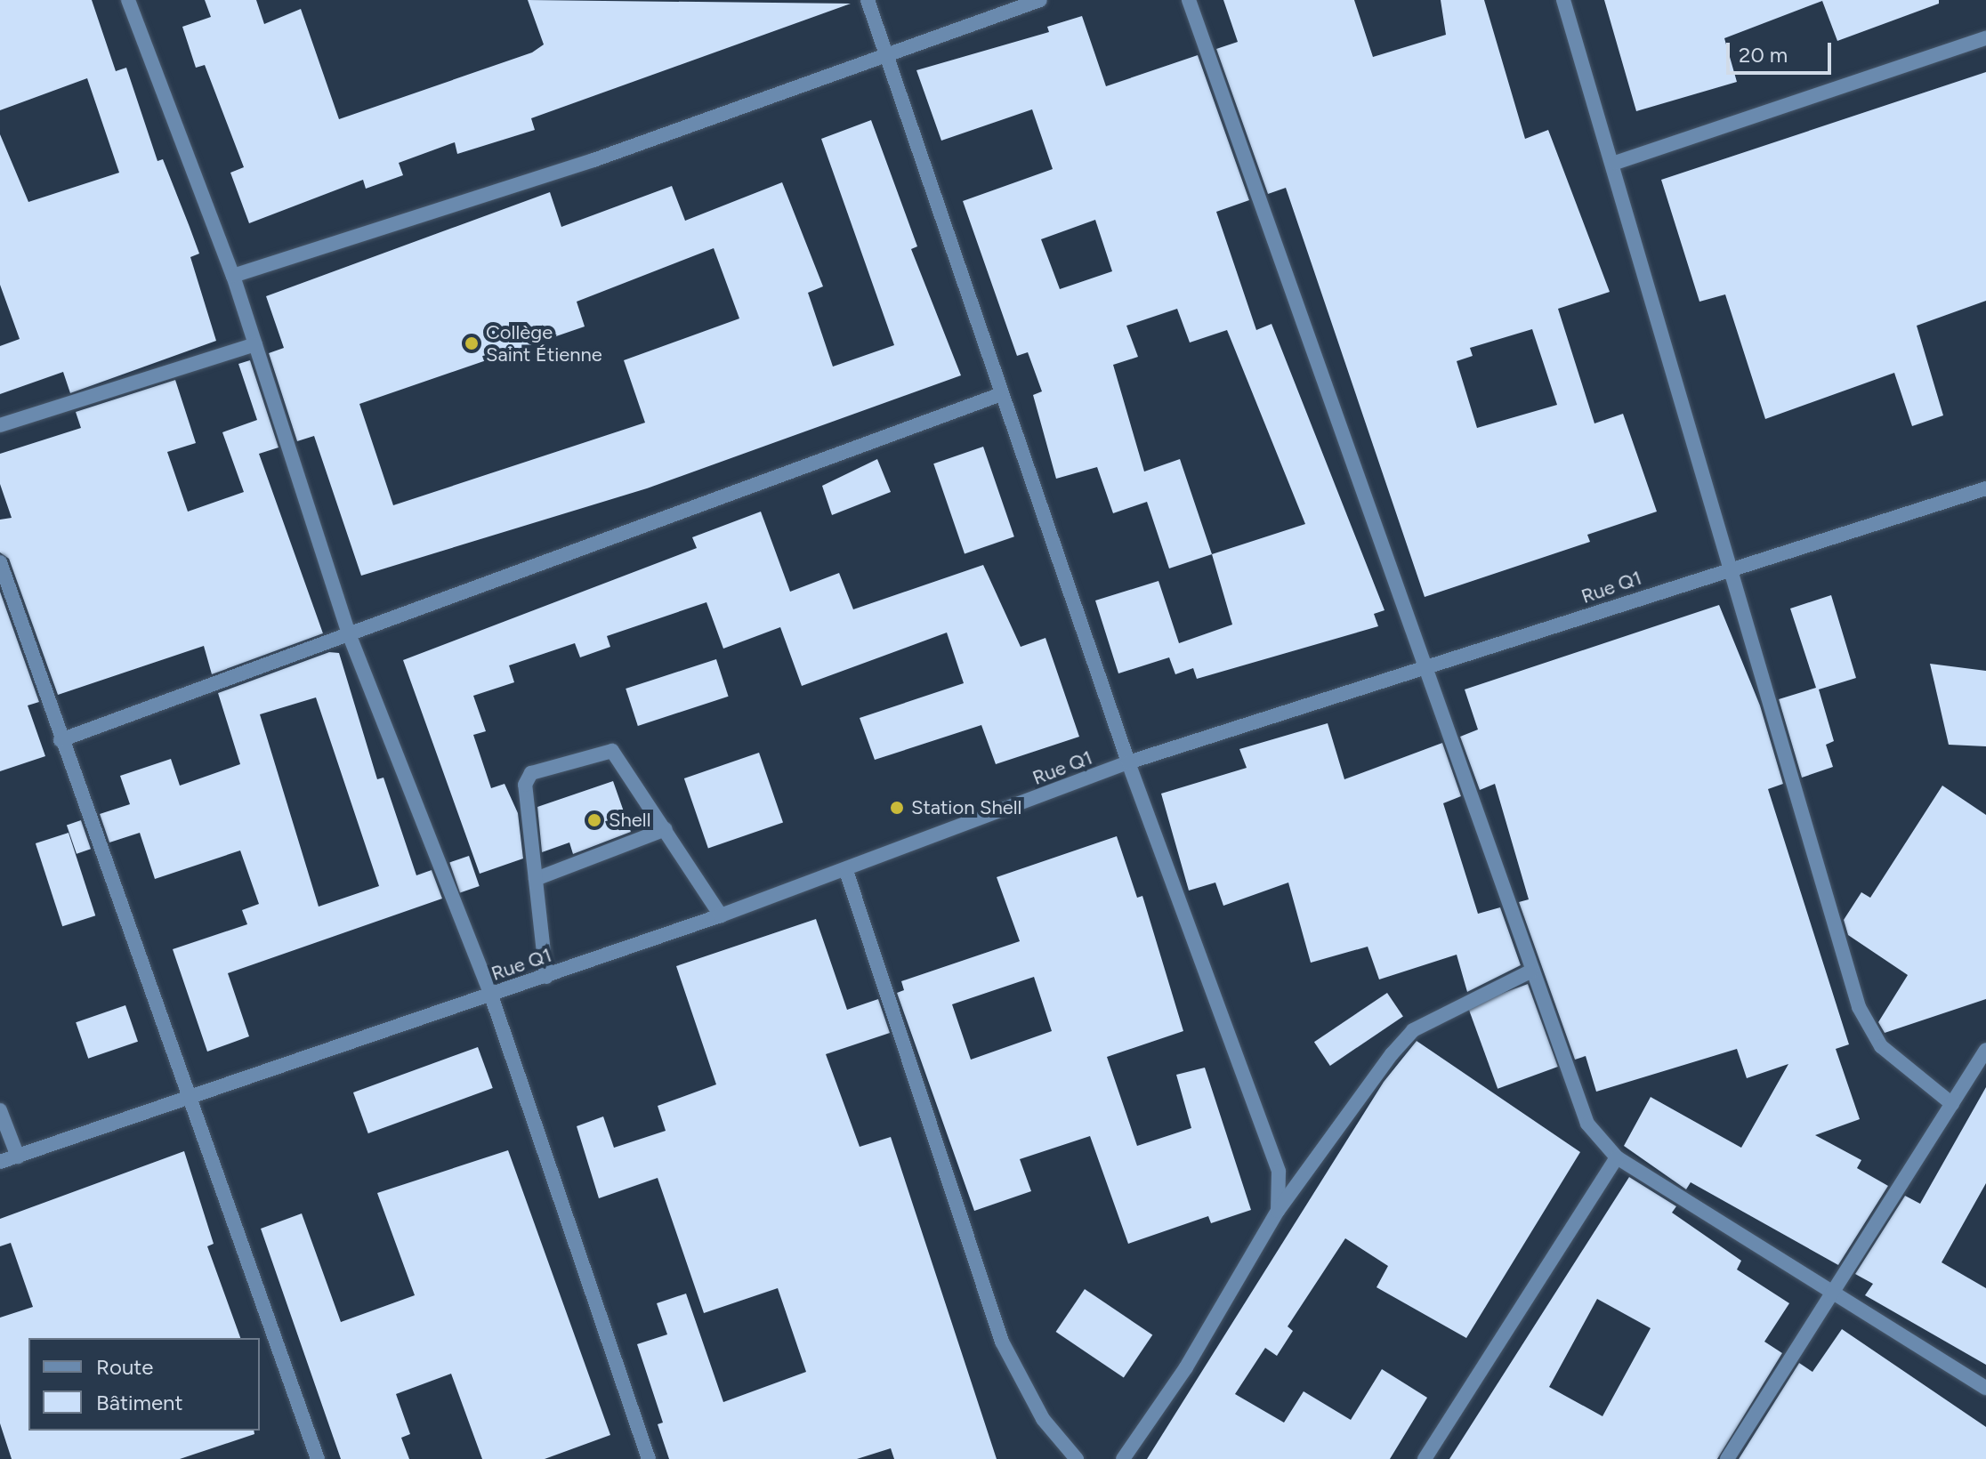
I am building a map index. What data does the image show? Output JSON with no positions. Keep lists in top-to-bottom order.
{
  "streets": {
    "street": ["Rue Q1"]
  },
  "places": ["Collège Saint Étienne", "Station Shell", "Shell"],
  "legend": ["Route", "Bâtiment"],
  "scale_bar": "20 m"
}
